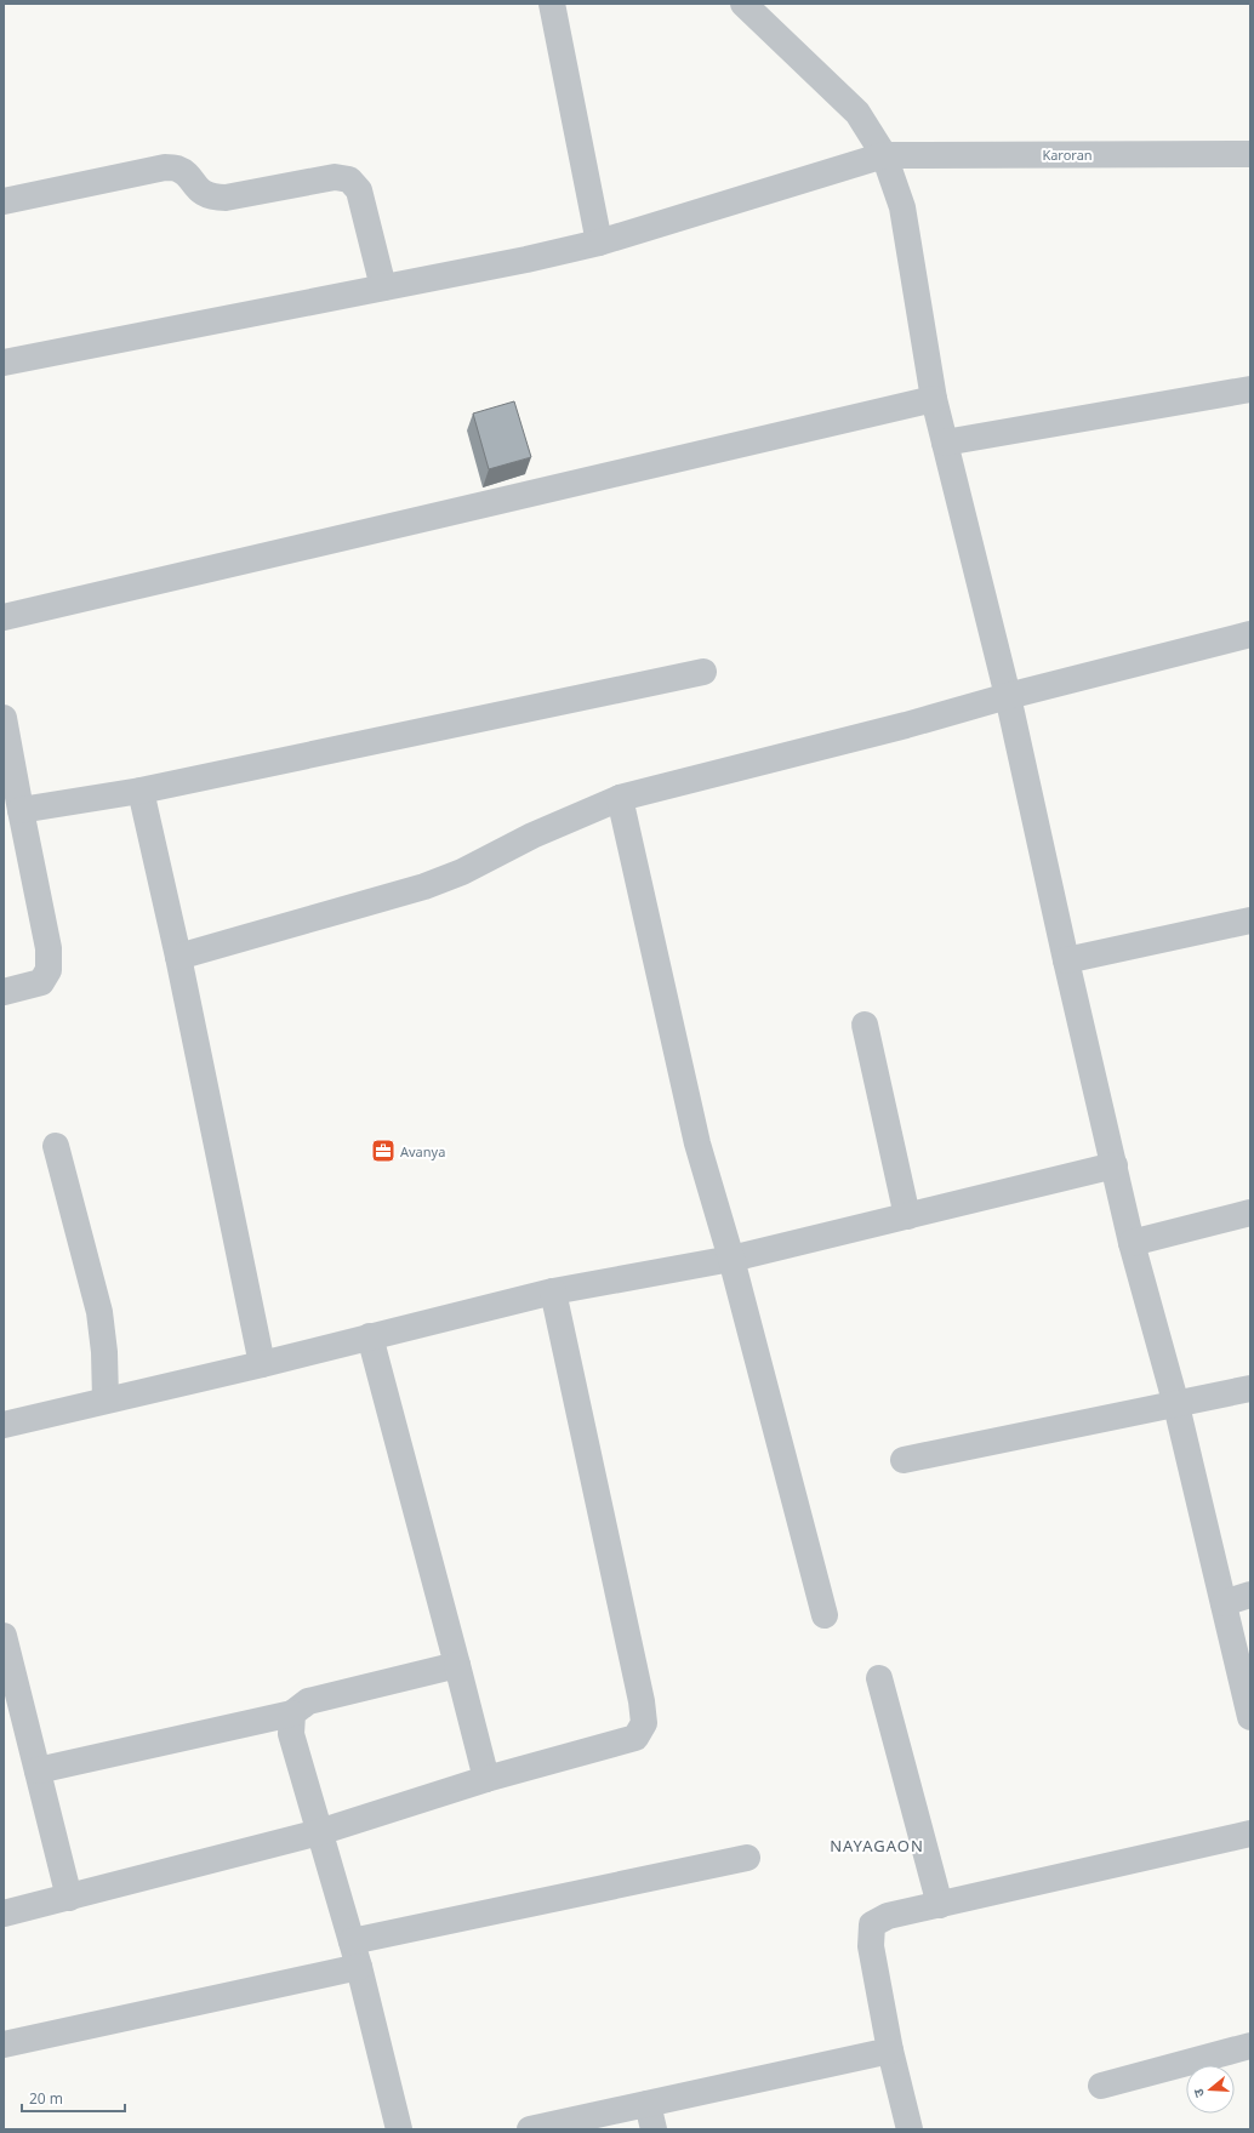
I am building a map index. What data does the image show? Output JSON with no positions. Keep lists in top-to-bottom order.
{
  "streets": {
    "street": ["Karoran"]
  },
  "districts": ["NAYAGAON"],
  "places": {
    "office": ["Avanya"]
  },
  "scale_bar": "20 m",
  "north": "left"
}
